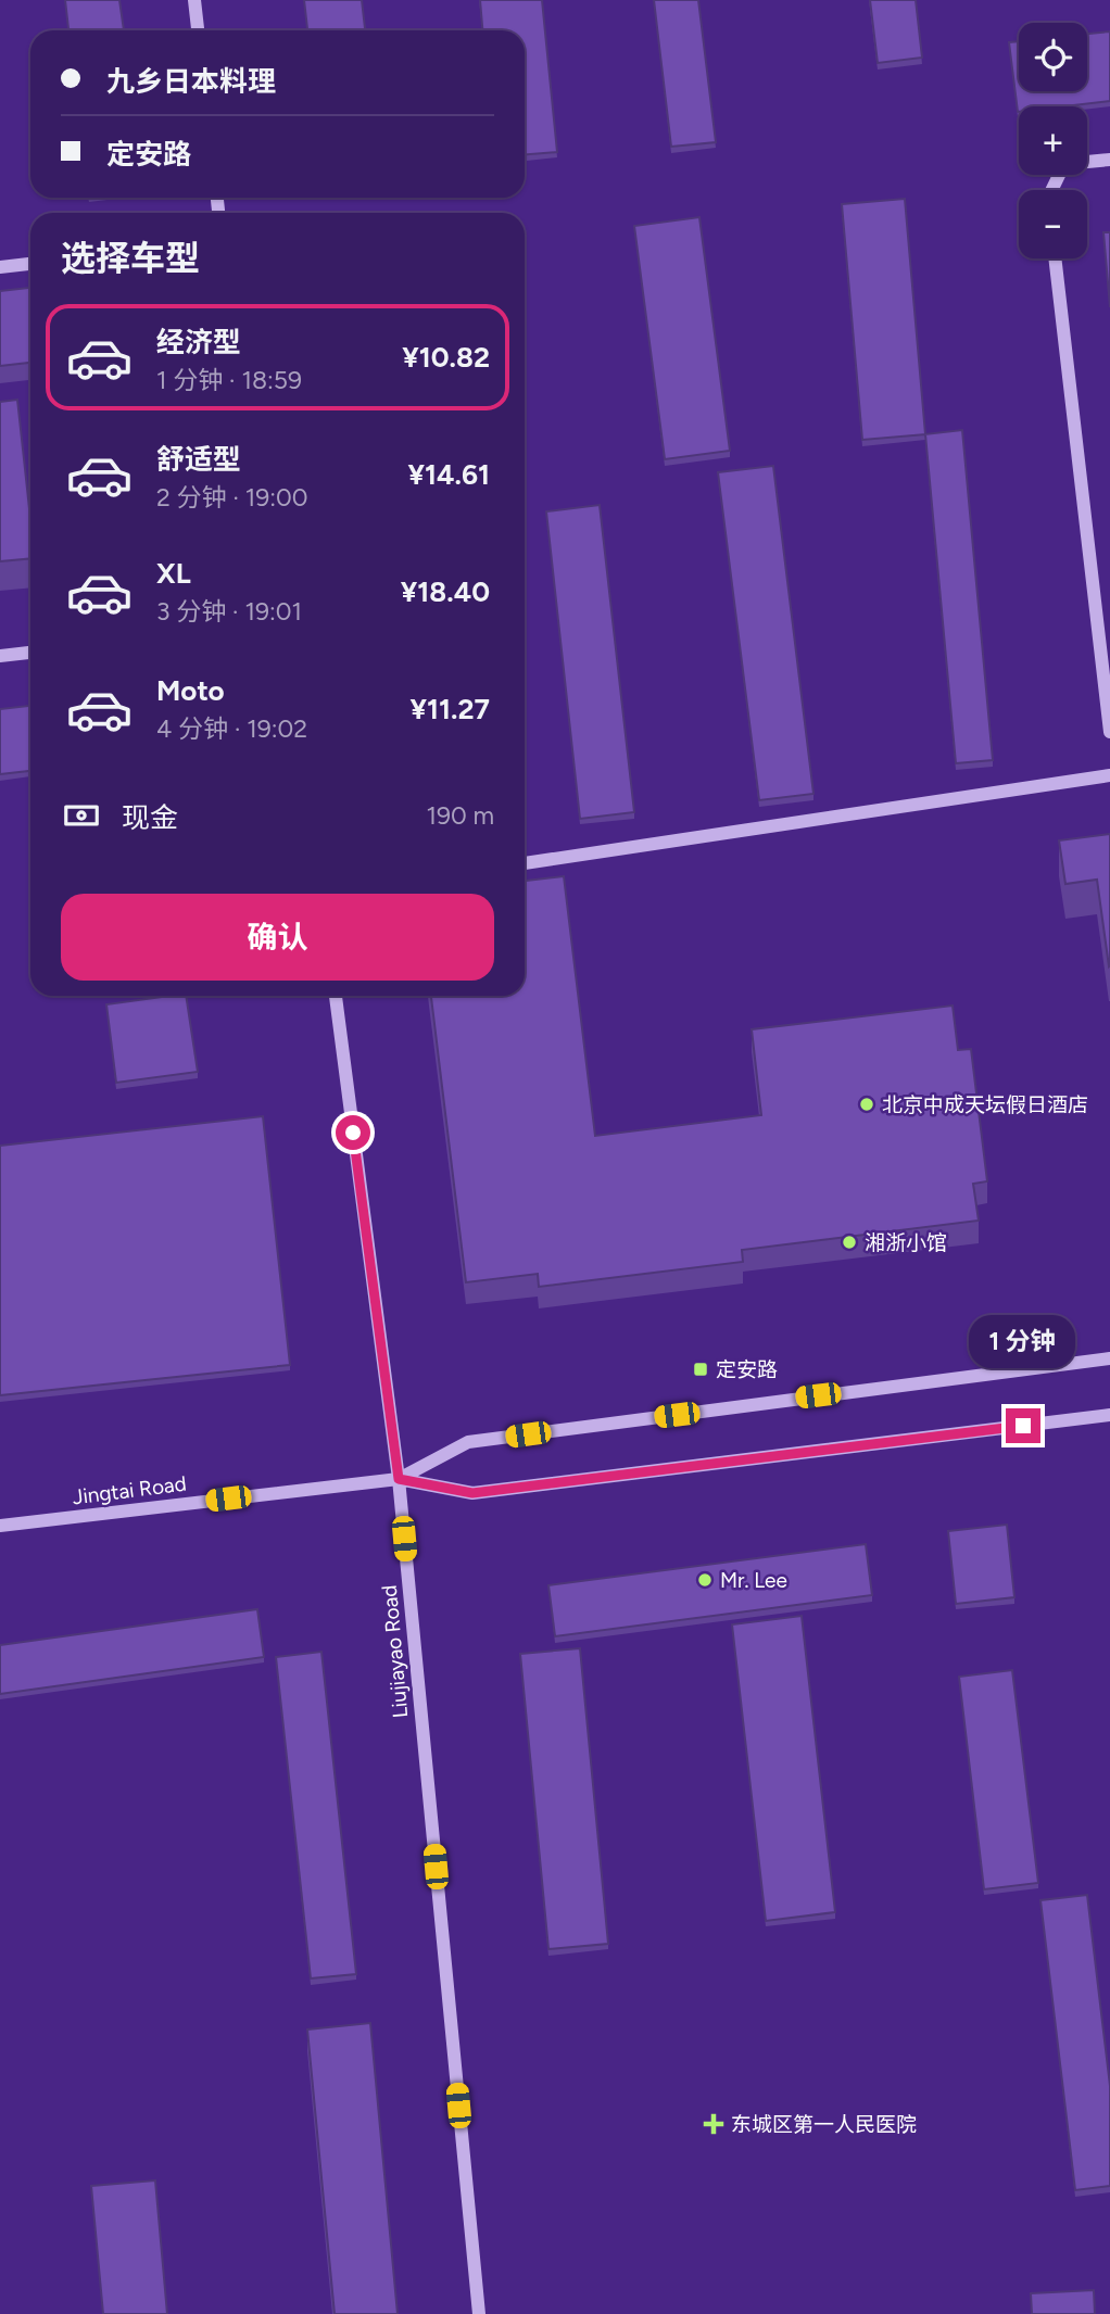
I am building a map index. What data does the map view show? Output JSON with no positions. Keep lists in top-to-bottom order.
{
  "streets": {
    "street": ["Jingtai Road", "Liujiayao Road"]
  },
  "crossings": [
    ["Jingtai Road", "Liujiayao Road"]
  ],
  "places": {
    "other": ["北京中成天坛假日酒店", "湘浙小馆", "Mr. Lee"],
    "transit": ["定安路"],
    "health": ["东城区第一人民医院"]
  },
  "page": {
    "map_buttons": ["+", "−"],
    "banner": ["九乡日本料理", "定安路"],
    "heading": "选择车型",
    "list": [
      {
        "name": "经济型",
        "note": "1 分钟 · 18:59",
        "value": "¥10.82"
      },
      {
        "name": "舒适型",
        "note": "2 分钟 · 19:00",
        "value": "¥14.61"
      },
      {
        "name": "XL",
        "note": "3 分钟 · 19:01",
        "value": "¥18.40"
      },
      {
        "name": "Moto",
        "note": "4 分钟 · 19:02",
        "value": "¥11.27"
      }
    ],
    "pay": ["现金", "190 m"],
    "buttons": "确认",
    "bubble": "1 分钟"
  }
}
